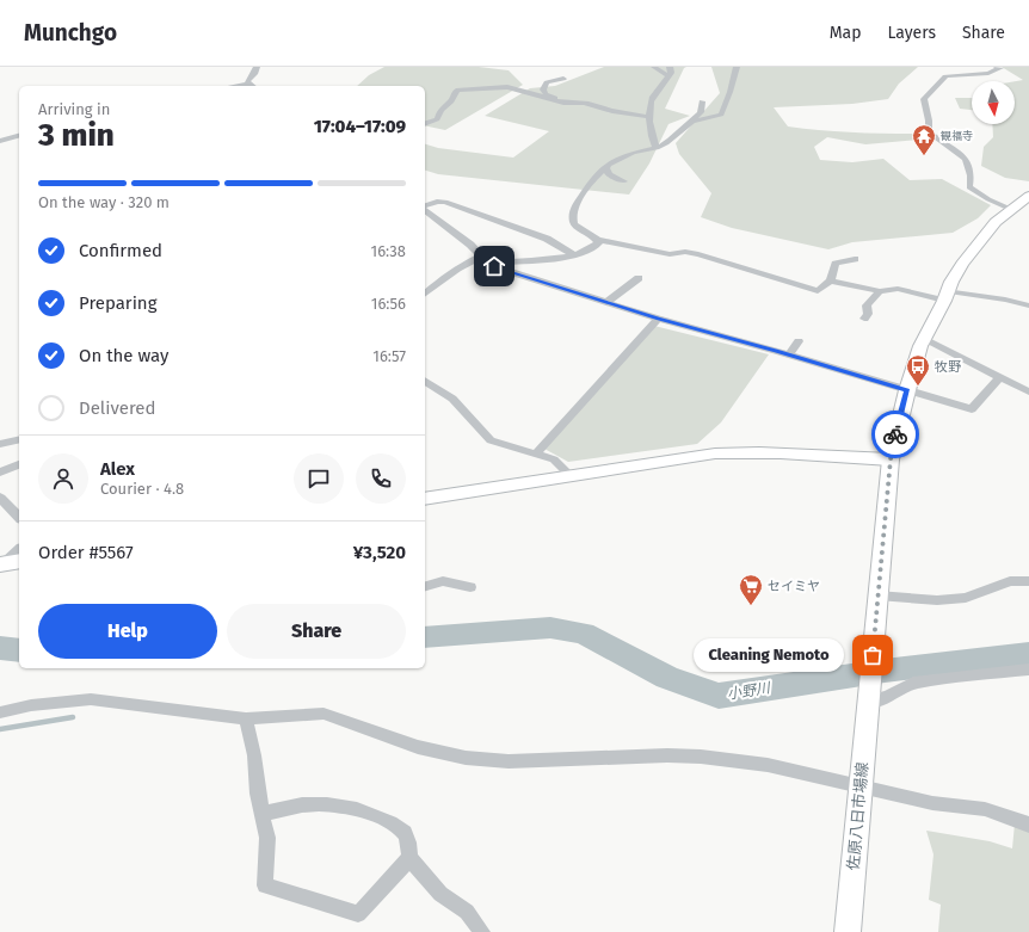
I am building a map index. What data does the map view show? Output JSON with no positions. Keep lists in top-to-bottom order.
{
  "streets": {
    "main road": ["佐原八日市場線"]
  },
  "water": ["小野川"],
  "places": {
    "temple": ["観福寺"],
    "bus stop": ["牧野"],
    "supermarket": ["セイミヤ"],
    "other": ["Cleaning Nemoto"]
  },
  "north": "bottom",
  "page": {
    "header": "Munchgo",
    "nav": ["Map", "Layers", "Share"],
    "heading": ["3 min", "Arriving in", "17:04–17:09"],
    "panel": [
      "Alex",
      "Courier · 4.8",
      "Order #5567",
      "¥3,520"
    ],
    "bar": "On the way · 320 m",
    "list": [
      ["Confirmed", "16:38"],
      ["Preparing", "16:56"],
      ["On the way", "16:57"],
      "Delivered"
    ],
    "buttons": ["Help", "Share"],
    "bubble": "Cleaning Nemoto"
  }
}
